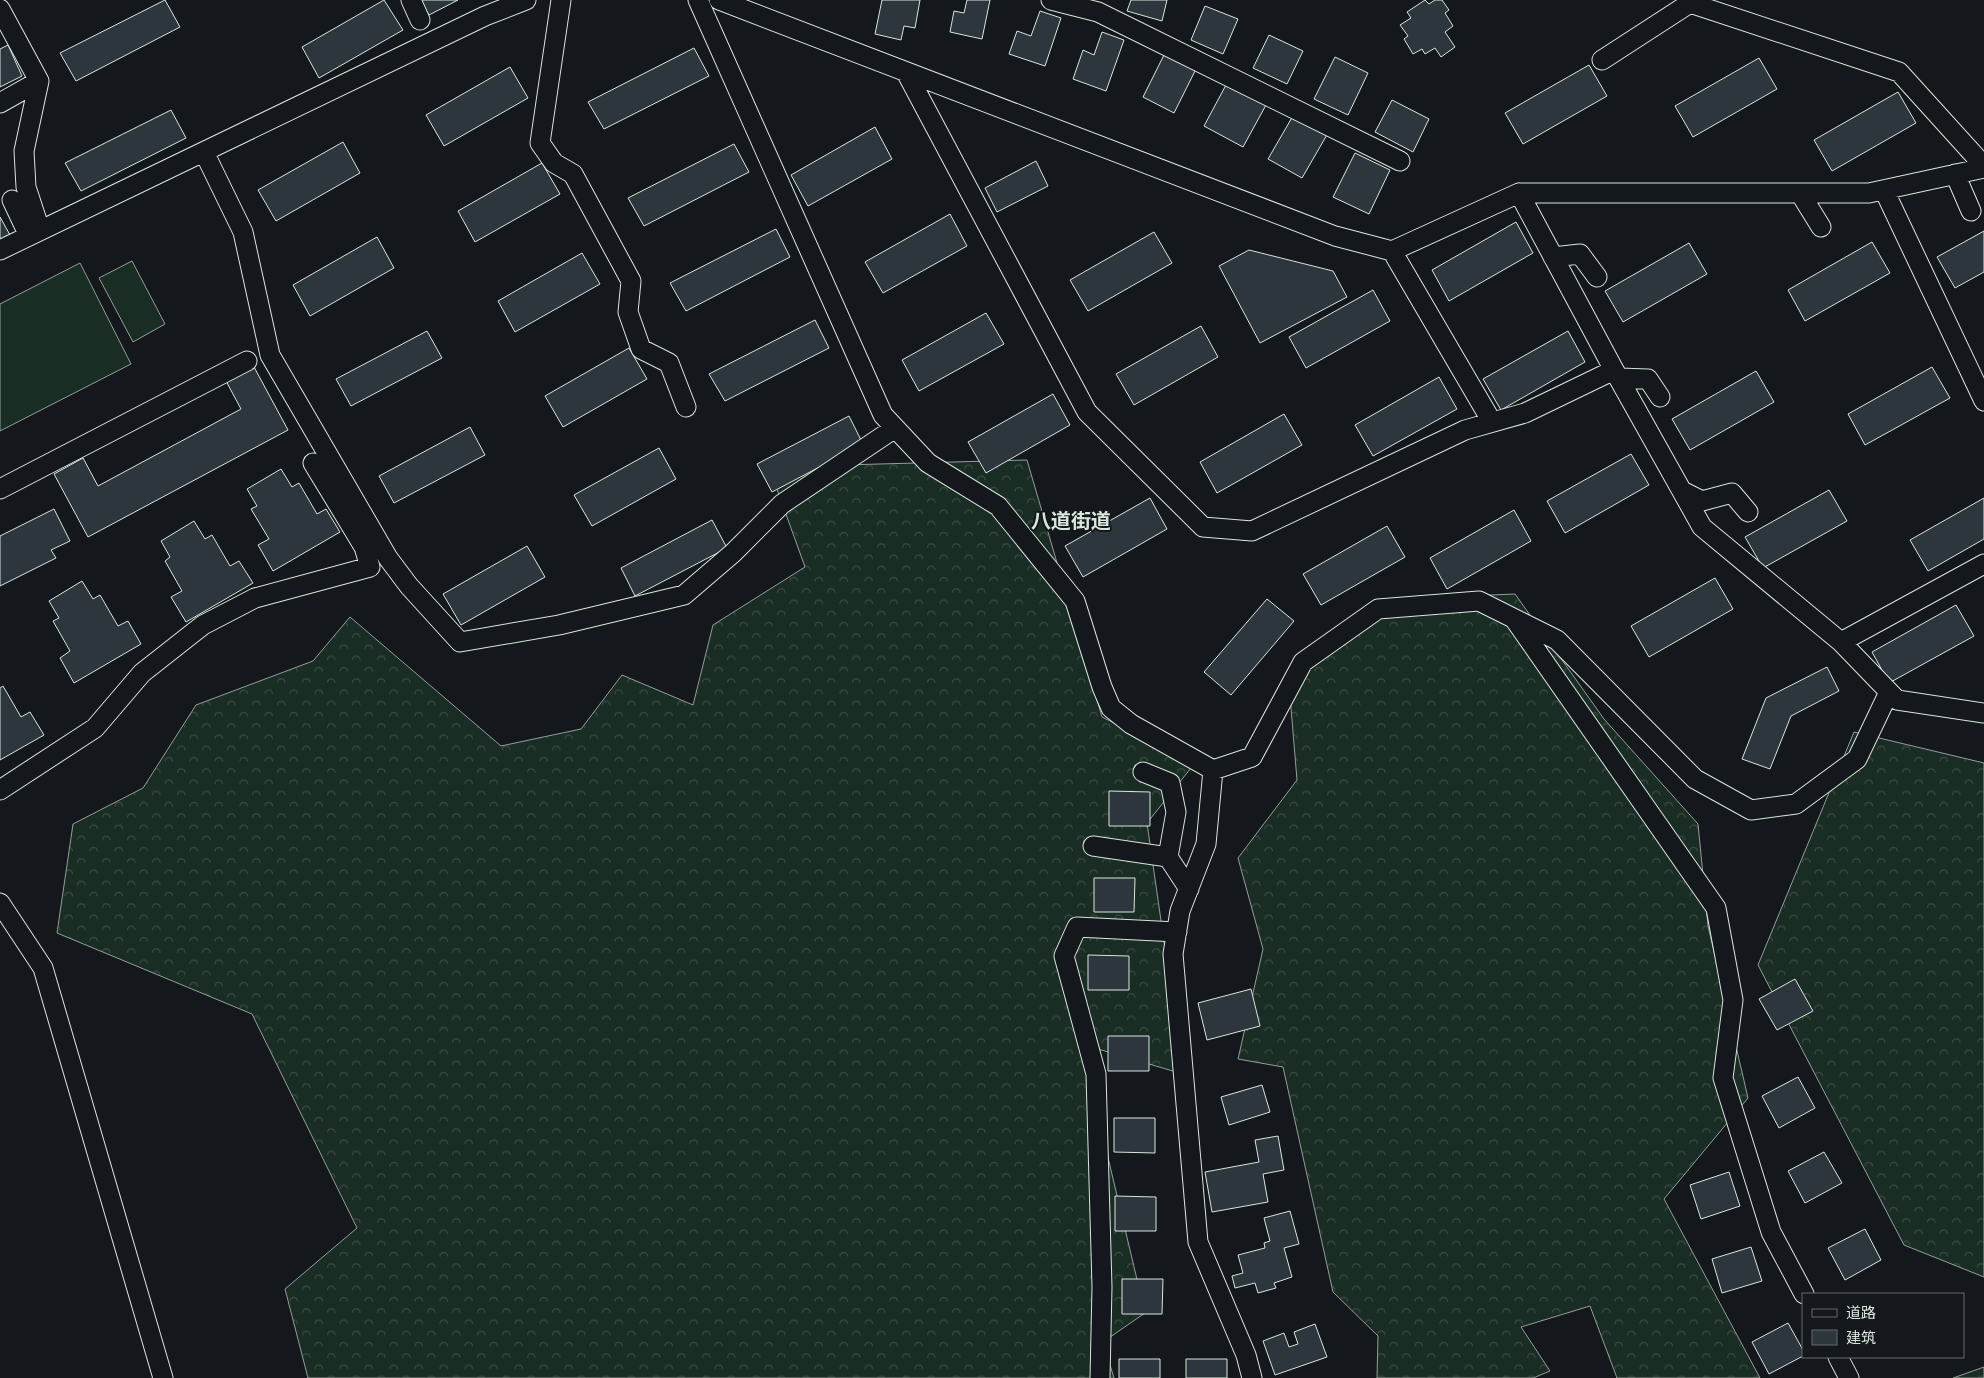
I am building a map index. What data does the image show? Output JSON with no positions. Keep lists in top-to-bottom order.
{
  "districts": ["八道街道"],
  "legend": ["道路", "建筑"]
}
